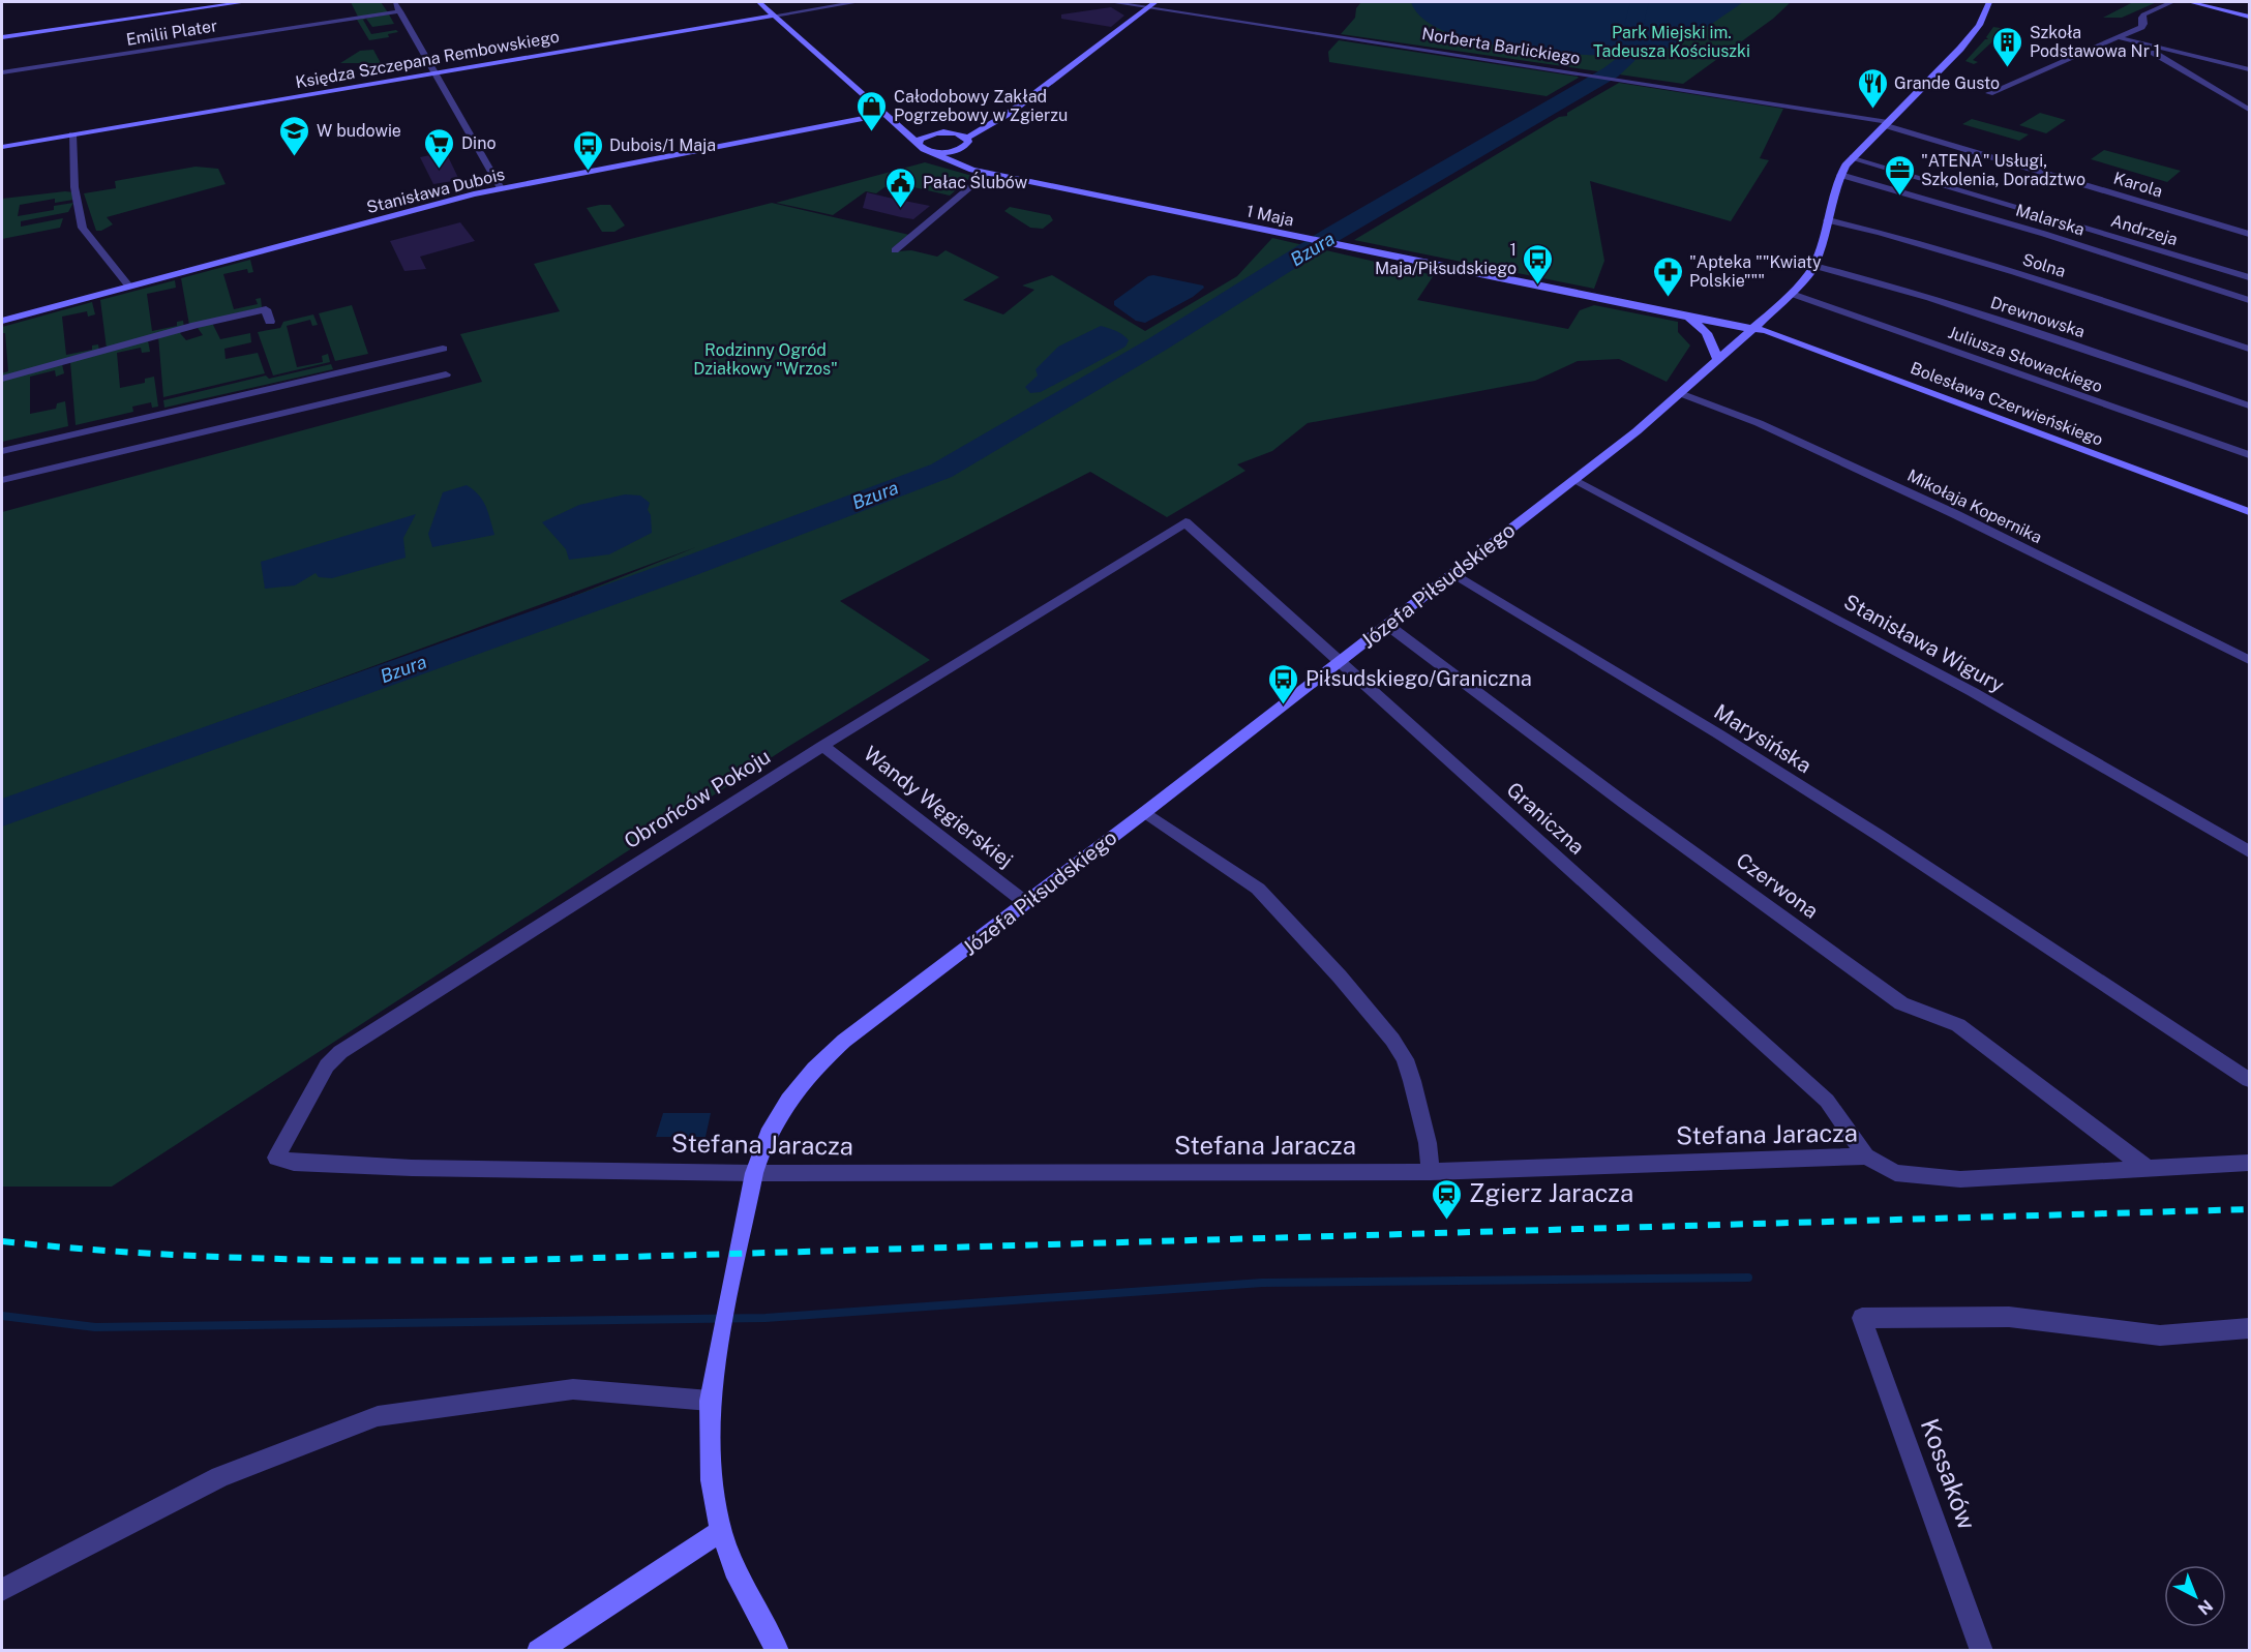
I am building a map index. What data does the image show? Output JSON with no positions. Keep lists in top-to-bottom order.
{
  "streets": {
    "street": [
      "Emilii Plater",
      "Norberta Barlickiego",
      "Księdza Szczepana Rembowskiego",
      "Karola",
      "Stanisława Dubois",
      "1 Maja",
      "Malarska",
      "Andrzeja",
      "Solna",
      "Drewnowska",
      "Juliusza Słowackiego",
      "Bolesława Czerwieńskiego",
      "Mikołaja Kopernika",
      "Józefa Piłsudskiego",
      "Stanisława Wigury",
      "Marysińska",
      "Obrońców Pokoju",
      "Wandy Węgierskiej",
      "Graniczna",
      "Czerwona",
      "Stefana Jaracza",
      "Kossaków"
    ]
  },
  "crossings": [
    ["Norberta Barlickiego", "Karola"],
    ["Norberta Barlickiego", "Józefa Piłsudskiego"],
    ["Karola", "Józefa Piłsudskiego"],
    ["1 Maja", "Bolesława Czerwieńskiego"],
    ["1 Maja", "Józefa Piłsudskiego"],
    ["Malarska", "Józefa Piłsudskiego"],
    ["Andrzeja", "Józefa Piłsudskiego"],
    ["Solna", "Józefa Piłsudskiego"],
    ["Drewnowska", "Józefa Piłsudskiego"],
    ["Juliusza Słowackiego", "Józefa Piłsudskiego"],
    ["Bolesława Czerwieńskiego", "Józefa Piłsudskiego"],
    ["Mikołaja Kopernika", "Józefa Piłsudskiego"],
    ["Józefa Piłsudskiego", "Stanisława Wigury"],
    ["Józefa Piłsudskiego", "Marysińska"],
    ["Józefa Piłsudskiego", "Wandy Węgierskiej"],
    ["Józefa Piłsudskiego", "Graniczna"],
    ["Józefa Piłsudskiego", "Czerwona"],
    ["Józefa Piłsudskiego", "Stefana Jaracza"],
    ["Obrońców Pokoju", "Wandy Węgierskiej"],
    ["Obrońców Pokoju", "Graniczna"],
    ["Obrońców Pokoju", "Stefana Jaracza"],
    ["Graniczna", "Stefana Jaracza"],
    ["Czerwona", "Stefana Jaracza"]
  ],
  "water": ["Bzura"],
  "parks": ["Park Miejski im. Tadeusza Kościuszki", "Rodzinny Ogród Działkowy \"Wrzos\""],
  "places": {
    "building": ["Szkoła Podstawowa Nr 1"],
    "restaurant": ["Grande Gusto"],
    "shop": ["Całodobowy Zakład Pogrzebowy w Zgierzu"],
    "school or university": ["W budowie"],
    "supermarket": ["Dino"],
    "bus stop": ["Dubois/1 Maja", "1 Maja/Piłsudskiego", "Piłsudskiego/Graniczna"],
    "office": ["\"ATENA\" Usługi, Szkolenia, Doradztwo"],
    "public building": ["Pałac Ślubów"],
    "pharmacy": ["\"Apteka \"\"Kwiaty Polskie\"\"\""],
    "station": ["Zgierz Jaracza"]
  },
  "north": "bottom right"
}
